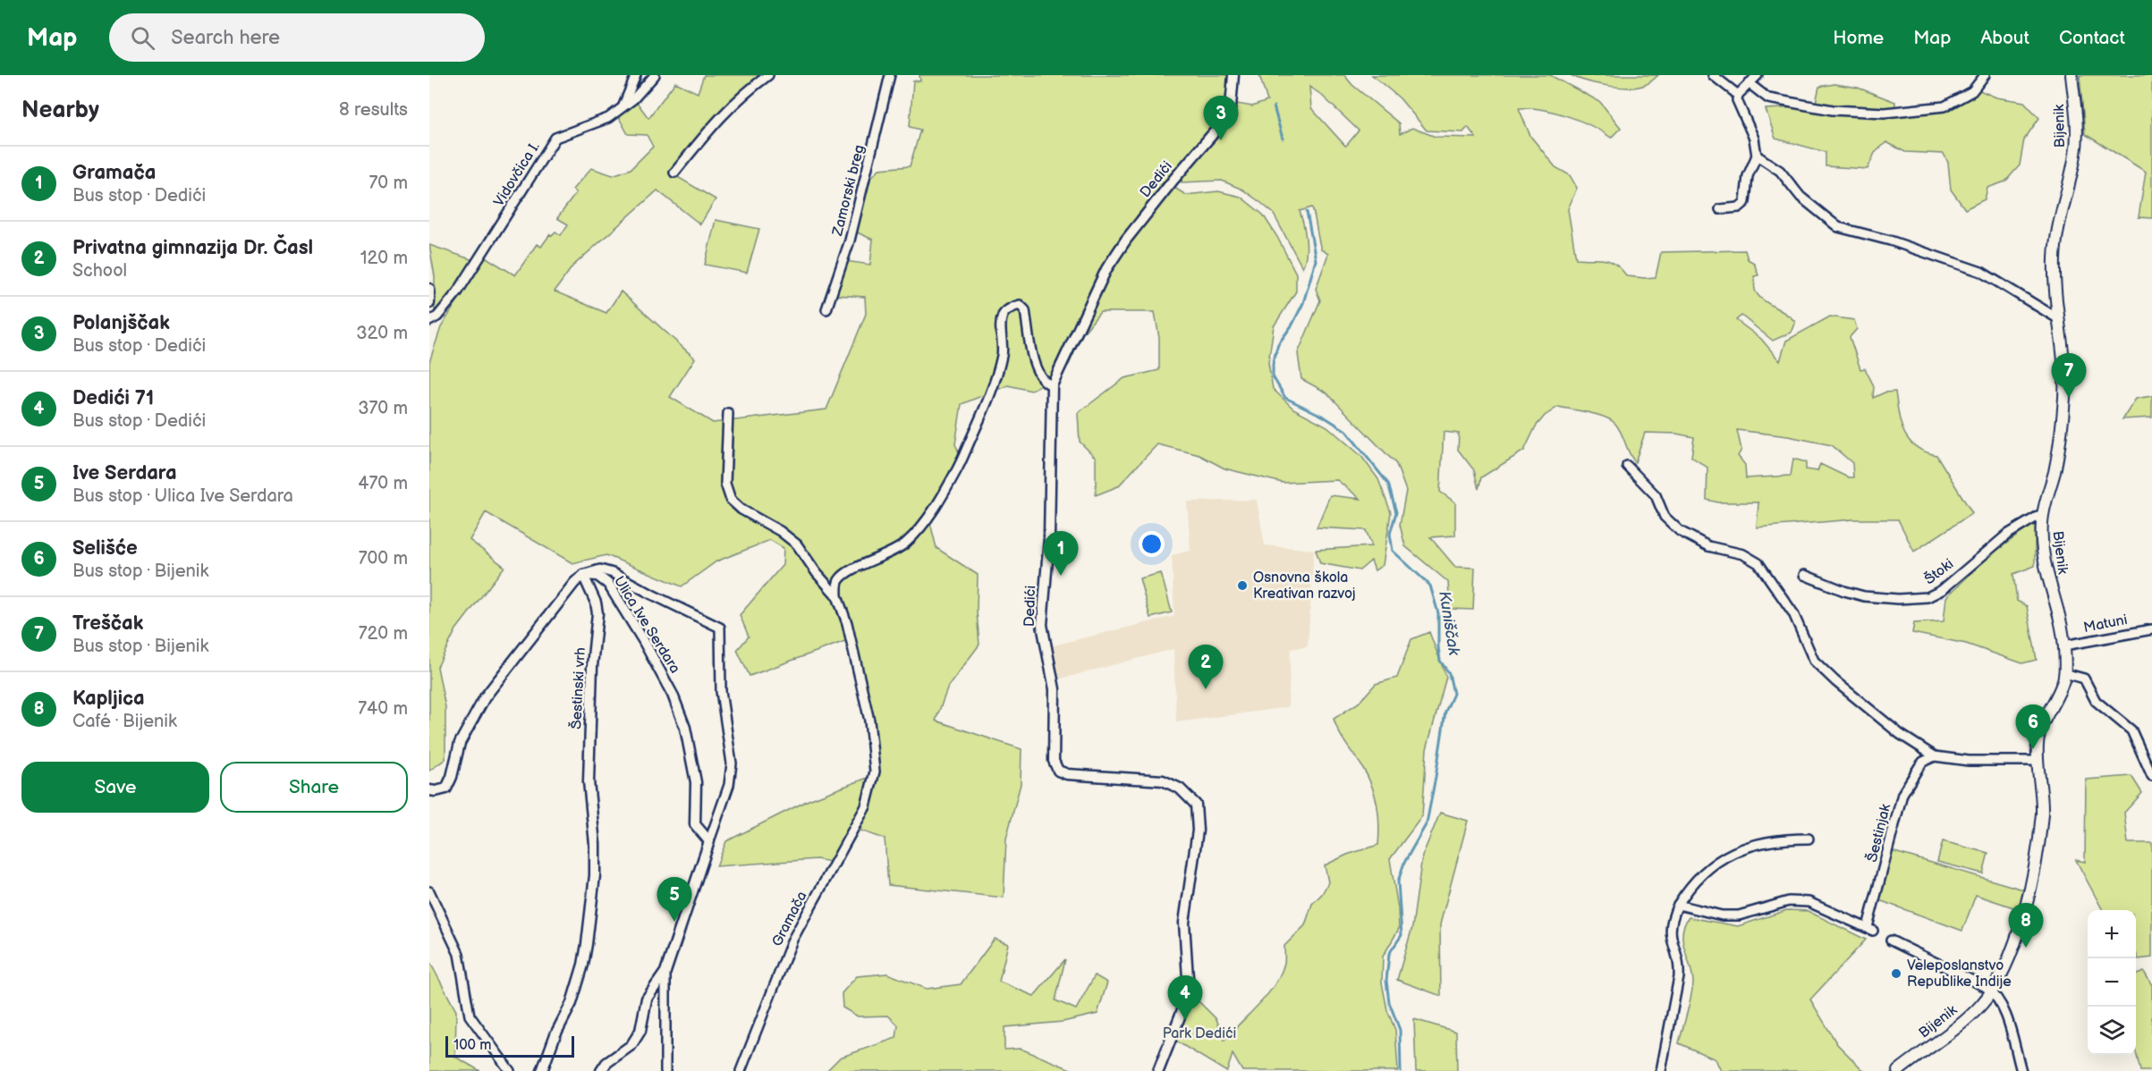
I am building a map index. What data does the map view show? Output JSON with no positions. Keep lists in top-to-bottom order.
{
  "streets": {
    "main road": ["Bijenik"],
    "street": [
      "Vidovčica I.",
      "Dedići",
      "Zamorski breg",
      "Štoki",
      "Matuni",
      "Ulica Ive Serdara",
      "Šestinski vrh",
      "Šestinjak",
      "Gramača"
    ]
  },
  "crossings": [
    ["Bijenik", "Štoki"],
    ["Bijenik", "Matuni"],
    ["Ulica Ive Serdara", "Šestinski vrh"]
  ],
  "water": ["Kuniščak"],
  "parks": ["Park Dedići"],
  "places": ["Osnovna škola Kreativan razvoj", "Veleposlanstvo Republike Indije"],
  "scale_bar": "100 m",
  "page": {
    "header": "Map",
    "search": "Search here",
    "nav": [
      "Home",
      "Map",
      "About",
      "Contact"
    ],
    "heading": ["Nearby", "8 results"],
    "pins": [
      "3",
      "7",
      "1",
      "2",
      "6",
      "5",
      "8",
      "4"
    ],
    "list": [
      {
        "mark": "1",
        "name": "Gramača",
        "note": "Bus stop · Dedići",
        "value": "70 m"
      },
      {
        "mark": "2",
        "name": "Privatna gimnazija Dr. Časl",
        "note": "School",
        "value": "120 m"
      },
      {
        "mark": "3",
        "name": "Polanjščak",
        "note": "Bus stop · Dedići",
        "value": "320 m"
      },
      {
        "mark": "4",
        "name": "Dedići 71",
        "note": "Bus stop · Dedići",
        "value": "370 m"
      },
      {
        "mark": "5",
        "name": "Ive Serdara",
        "note": "Bus stop · Ulica Ive Serdara",
        "value": "470 m"
      },
      {
        "mark": "6",
        "name": "Selišće",
        "note": "Bus stop · Bijenik",
        "value": "700 m"
      },
      {
        "mark": "7",
        "name": "Treščak",
        "note": "Bus stop · Bijenik",
        "value": "720 m"
      },
      {
        "mark": "8",
        "name": "Kapljica",
        "note": "Café · Bijenik",
        "value": "740 m"
      }
    ],
    "buttons": ["Save", "Share"],
    "map_buttons": ["+", "−"],
    "scale": "100 m"
  }
}
